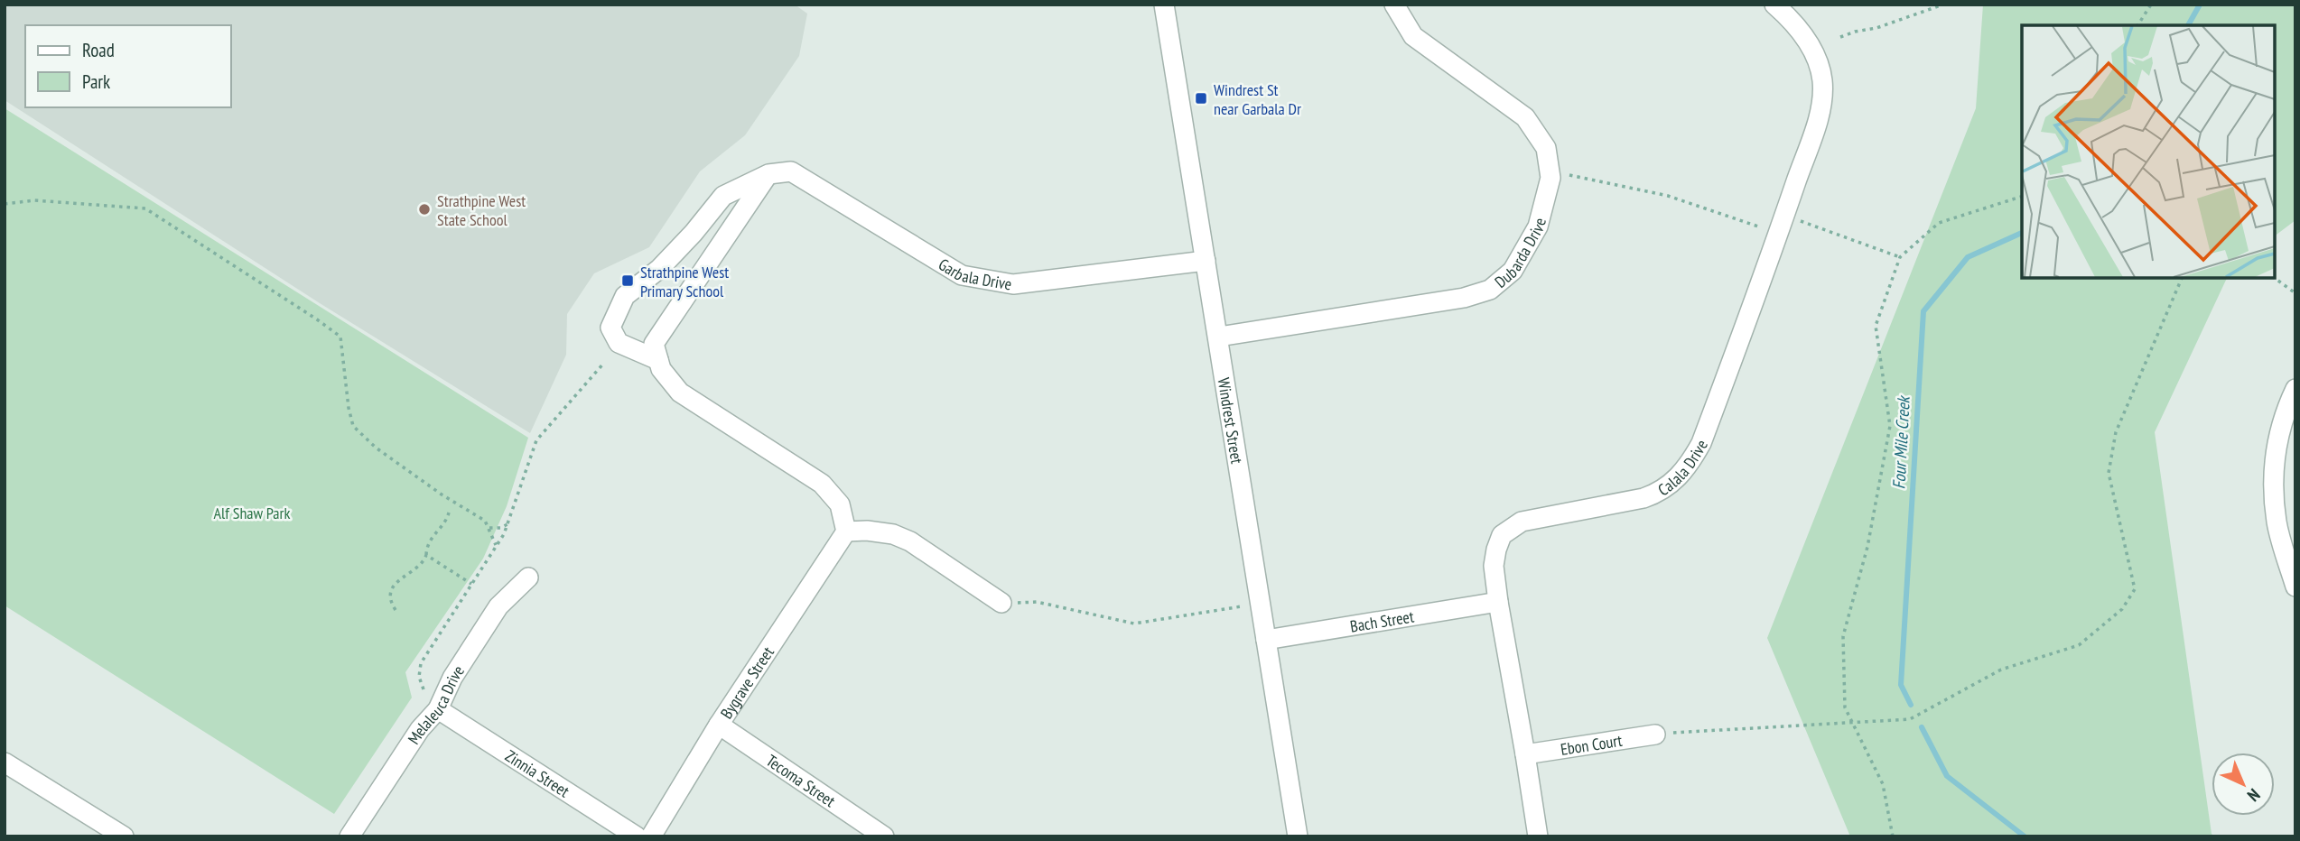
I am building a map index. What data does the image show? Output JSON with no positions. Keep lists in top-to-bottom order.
{
  "streets": {
    "street": [
      "Dubarda Drive",
      "Garbala Drive",
      "Windrest Street",
      "Calala Drive",
      "Bach Street",
      "Bygrave Street",
      "Melaleuca Drive",
      "Ebon Court",
      "Zinnia Street",
      "Tecoma Street"
    ]
  },
  "crossings": [
    ["Dubarda Drive", "Windrest Street"],
    ["Garbala Drive", "Windrest Street"],
    ["Windrest Street", "Bach Street"],
    ["Calala Drive", "Bach Street"],
    ["Calala Drive", "Ebon Court"],
    ["Bygrave Street", "Tecoma Street"],
    ["Melaleuca Drive", "Zinnia Street"]
  ],
  "water": ["Four Mile Creek"],
  "parks": ["Alf Shaw Park"],
  "places": {
    "transit": ["Windrest St near Garbala Dr", "Strathpine West Primary School"],
    "other": ["Strathpine West State School"]
  },
  "legend": ["Road", "Park"],
  "north": "bottom right"
}
